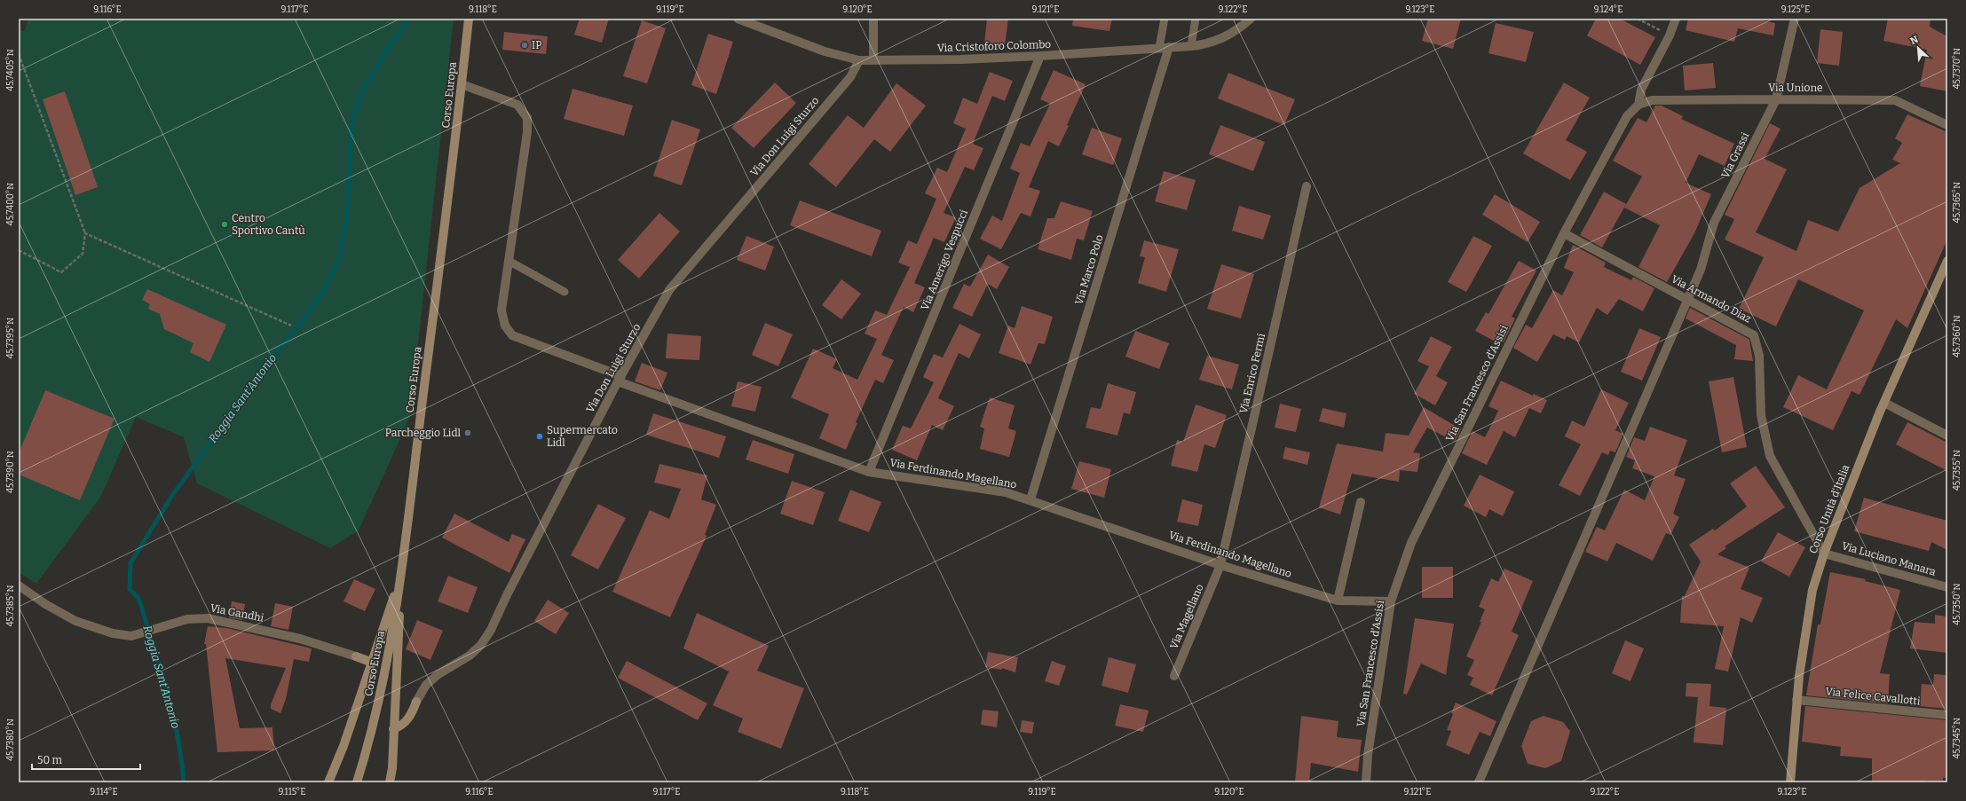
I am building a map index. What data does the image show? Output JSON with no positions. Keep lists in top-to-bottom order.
{
  "streets": {
    "main road": ["Corso Europa", "Corso Unità d'Italia"],
    "street": [
      "Via Cristoforo Colombo",
      "Via Unione",
      "Via Don Luigi Sturzo",
      "Via Grassi",
      "Via Amerigo Vespucci",
      "Via Marco Polo",
      "Via Armando Diaz",
      "Via Enrico Fermi",
      "Via San Francesco d'Assisi",
      "Via Ferdinando Magellano",
      "Via Luciano Manara",
      "Via Gandhi",
      "Via Magellano",
      "Via Felice Cavallotti"
    ]
  },
  "crossings": [
    ["Via Cristoforo Colombo", "Via Don Luigi Sturzo"],
    ["Via Cristoforo Colombo", "Via Amerigo Vespucci"],
    ["Via Cristoforo Colombo", "Via Marco Polo"],
    ["Via Unione", "Via Grassi"],
    ["Via Unione", "Via San Francesco d'Assisi"],
    ["Corso Europa", "Via Ferdinando Magellano"],
    ["Via Don Luigi Sturzo", "Via Ferdinando Magellano"],
    ["Via Grassi", "Via Armando Diaz"],
    ["Via Amerigo Vespucci", "Via Ferdinando Magellano"],
    ["Via Marco Polo", "Via Ferdinando Magellano"],
    ["Via Armando Diaz", "Via San Francesco d'Assisi"],
    ["Via Armando Diaz", "Corso Unità d'Italia"],
    ["Via Armando Diaz", "Via Luciano Manara"],
    ["Via Enrico Fermi", "Via Ferdinando Magellano"],
    ["Via Enrico Fermi", "Via Magellano"],
    ["Via San Francesco d'Assisi", "Via Ferdinando Magellano"],
    ["Via Ferdinando Magellano", "Via Magellano"],
    ["Corso Unità d'Italia", "Via Luciano Manara"],
    ["Corso Unità d'Italia", "Via Felice Cavallotti"]
  ],
  "water": ["Roggia Sant'Antonio"],
  "places": [
    "IP",
    "Centro Sportivo Cantù",
    "Parcheggio Lidl",
    "Supermercato Lidl"
  ],
  "scale_bar": "50 m",
  "north": "top left",
  "coordinates": [
    "9.116°E",
    "9.117°E",
    "9.118°E",
    "9.119°E",
    "9.120°E",
    "9.121°E",
    "9.122°E",
    "9.123°E",
    "9.124°E",
    "9.125°E",
    "45.7370°N",
    "45.7405°N",
    "45.7365°N",
    "45.7400°N",
    "45.7360°N",
    "45.7395°N",
    "45.7355°N",
    "45.7390°N",
    "45.7350°N",
    "45.7385°N",
    "45.7345°N",
    "45.7380°N",
    "9.114°E",
    "9.115°E"
  ]
}
